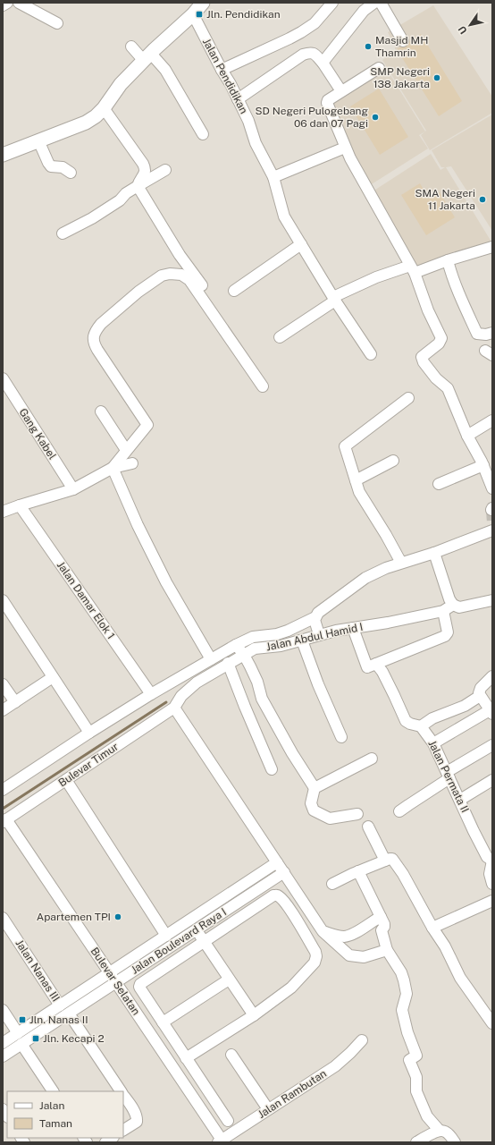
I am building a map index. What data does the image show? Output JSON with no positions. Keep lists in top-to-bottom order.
{
  "streets": {
    "street": [
      "Jalan Pendidikan",
      "Gang Kabel",
      "Jalan Damar Elok 1",
      "Jalan Abdul Hamid I",
      "Bulevar Timur",
      "Jalan Permata II",
      "Jalan Boulevard Raya I",
      "Jalan Nanas III",
      "Bulevar Selatan",
      "Jalan Rambutan"
    ]
  },
  "crossings": [
    ["Jalan Abdul Hamid I", "Bulevar Timur"],
    ["Bulevar Timur", "Bulevar Selatan"],
    ["Jalan Boulevard Raya I", "Jalan Nanas III"],
    ["Jalan Boulevard Raya I", "Bulevar Selatan"],
    ["Bulevar Selatan", "Jalan Rambutan"]
  ],
  "places": {
    "transit": ["Jln. Pendidikan", "Jln. Nanas II", "Jln. Kecapi 2"],
    "other": [
      "Masjid MH Thamrin",
      "SMP Negeri 138 Jakarta",
      "SD Negeri Pulogebang 06 dan 07 Pagi",
      "SMA Negeri 11 Jakarta",
      "Apartemen TPI"
    ]
  },
  "legend": ["Jalan", "Taman"],
  "north": "bottom left"
}
